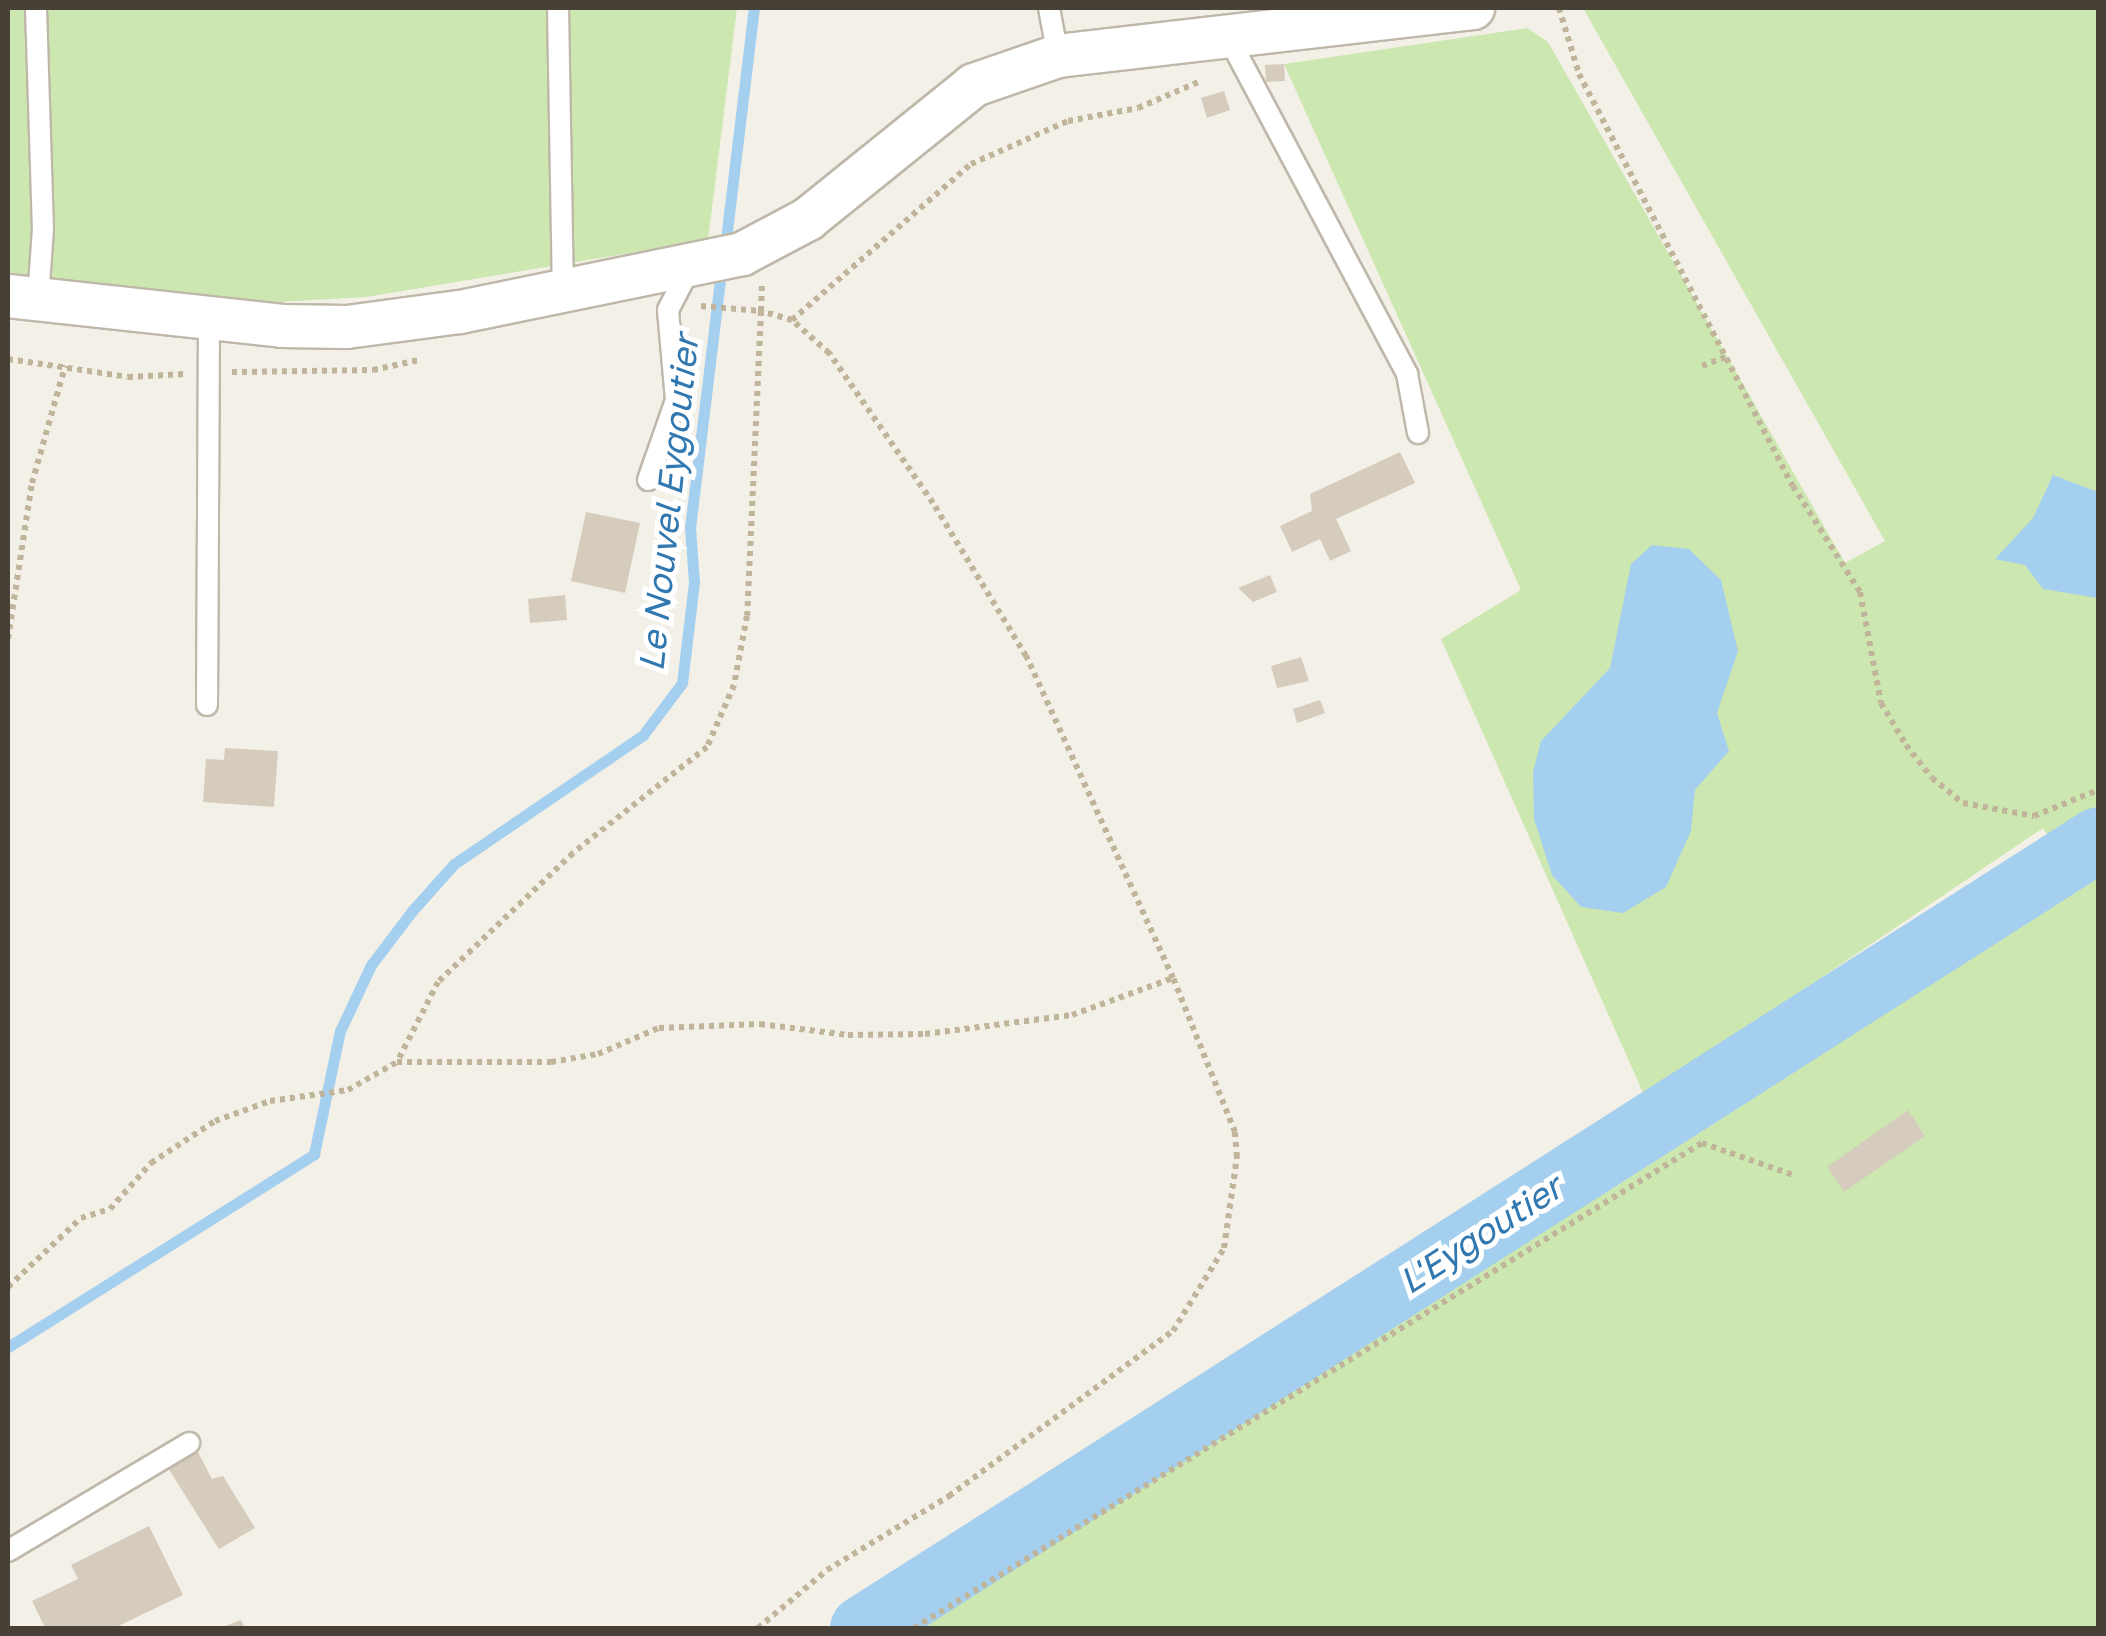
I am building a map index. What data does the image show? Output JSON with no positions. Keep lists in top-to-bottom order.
{
  "water": ["Le Nouvel Eygoutier", "L'Eygoutier"]
}
